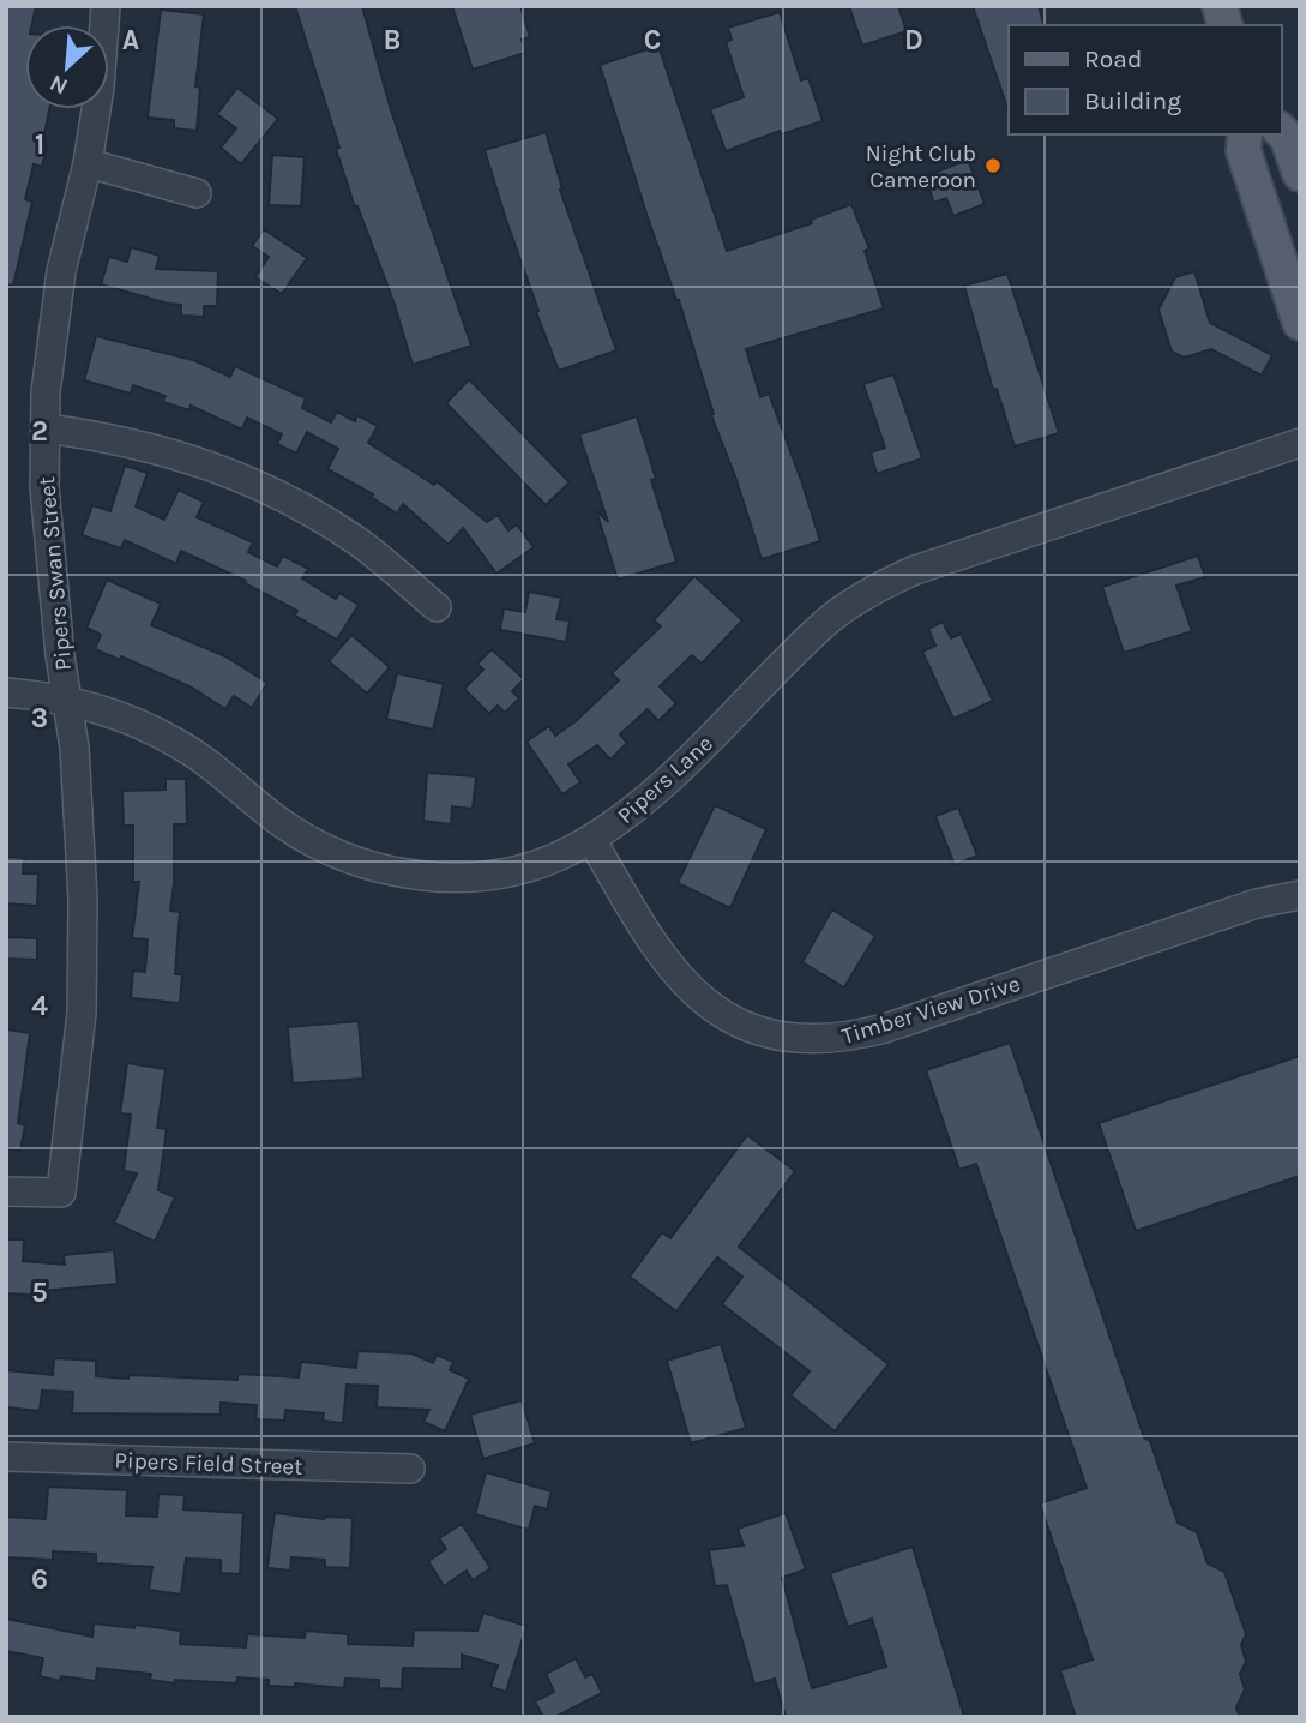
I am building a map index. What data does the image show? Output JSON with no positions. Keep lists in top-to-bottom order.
{
  "streets": {
    "street": [
      "Pipers Swan Street",
      "Pipers Lane",
      "Timber View Drive",
      "Pipers Field Street"
    ]
  },
  "crossings": [
    ["Pipers Swan Street", "Pipers Lane"],
    ["Pipers Lane", "Timber View Drive"]
  ],
  "places": ["Night Club Cameroon"],
  "legend": ["Road", "Building"],
  "north": "bottom left",
  "grid": {
    "columns": [
      "A",
      "B",
      "C",
      "D"
    ],
    "rows": [
      "1",
      "2",
      "3",
      "4",
      "5",
      "6"
    ]
  }
}
